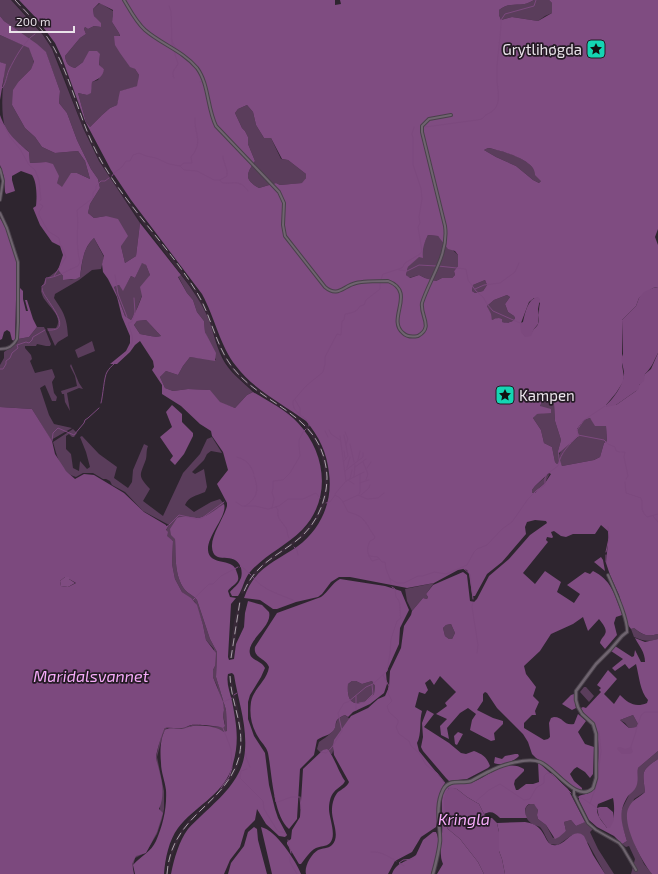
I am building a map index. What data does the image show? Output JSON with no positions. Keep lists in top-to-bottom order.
{
  "water": ["Maridalsvannet", "Kringla"],
  "places": {
    "place": ["Grytlihøgda", "Kampen"]
  },
  "scale_bar": "200 m"
}
